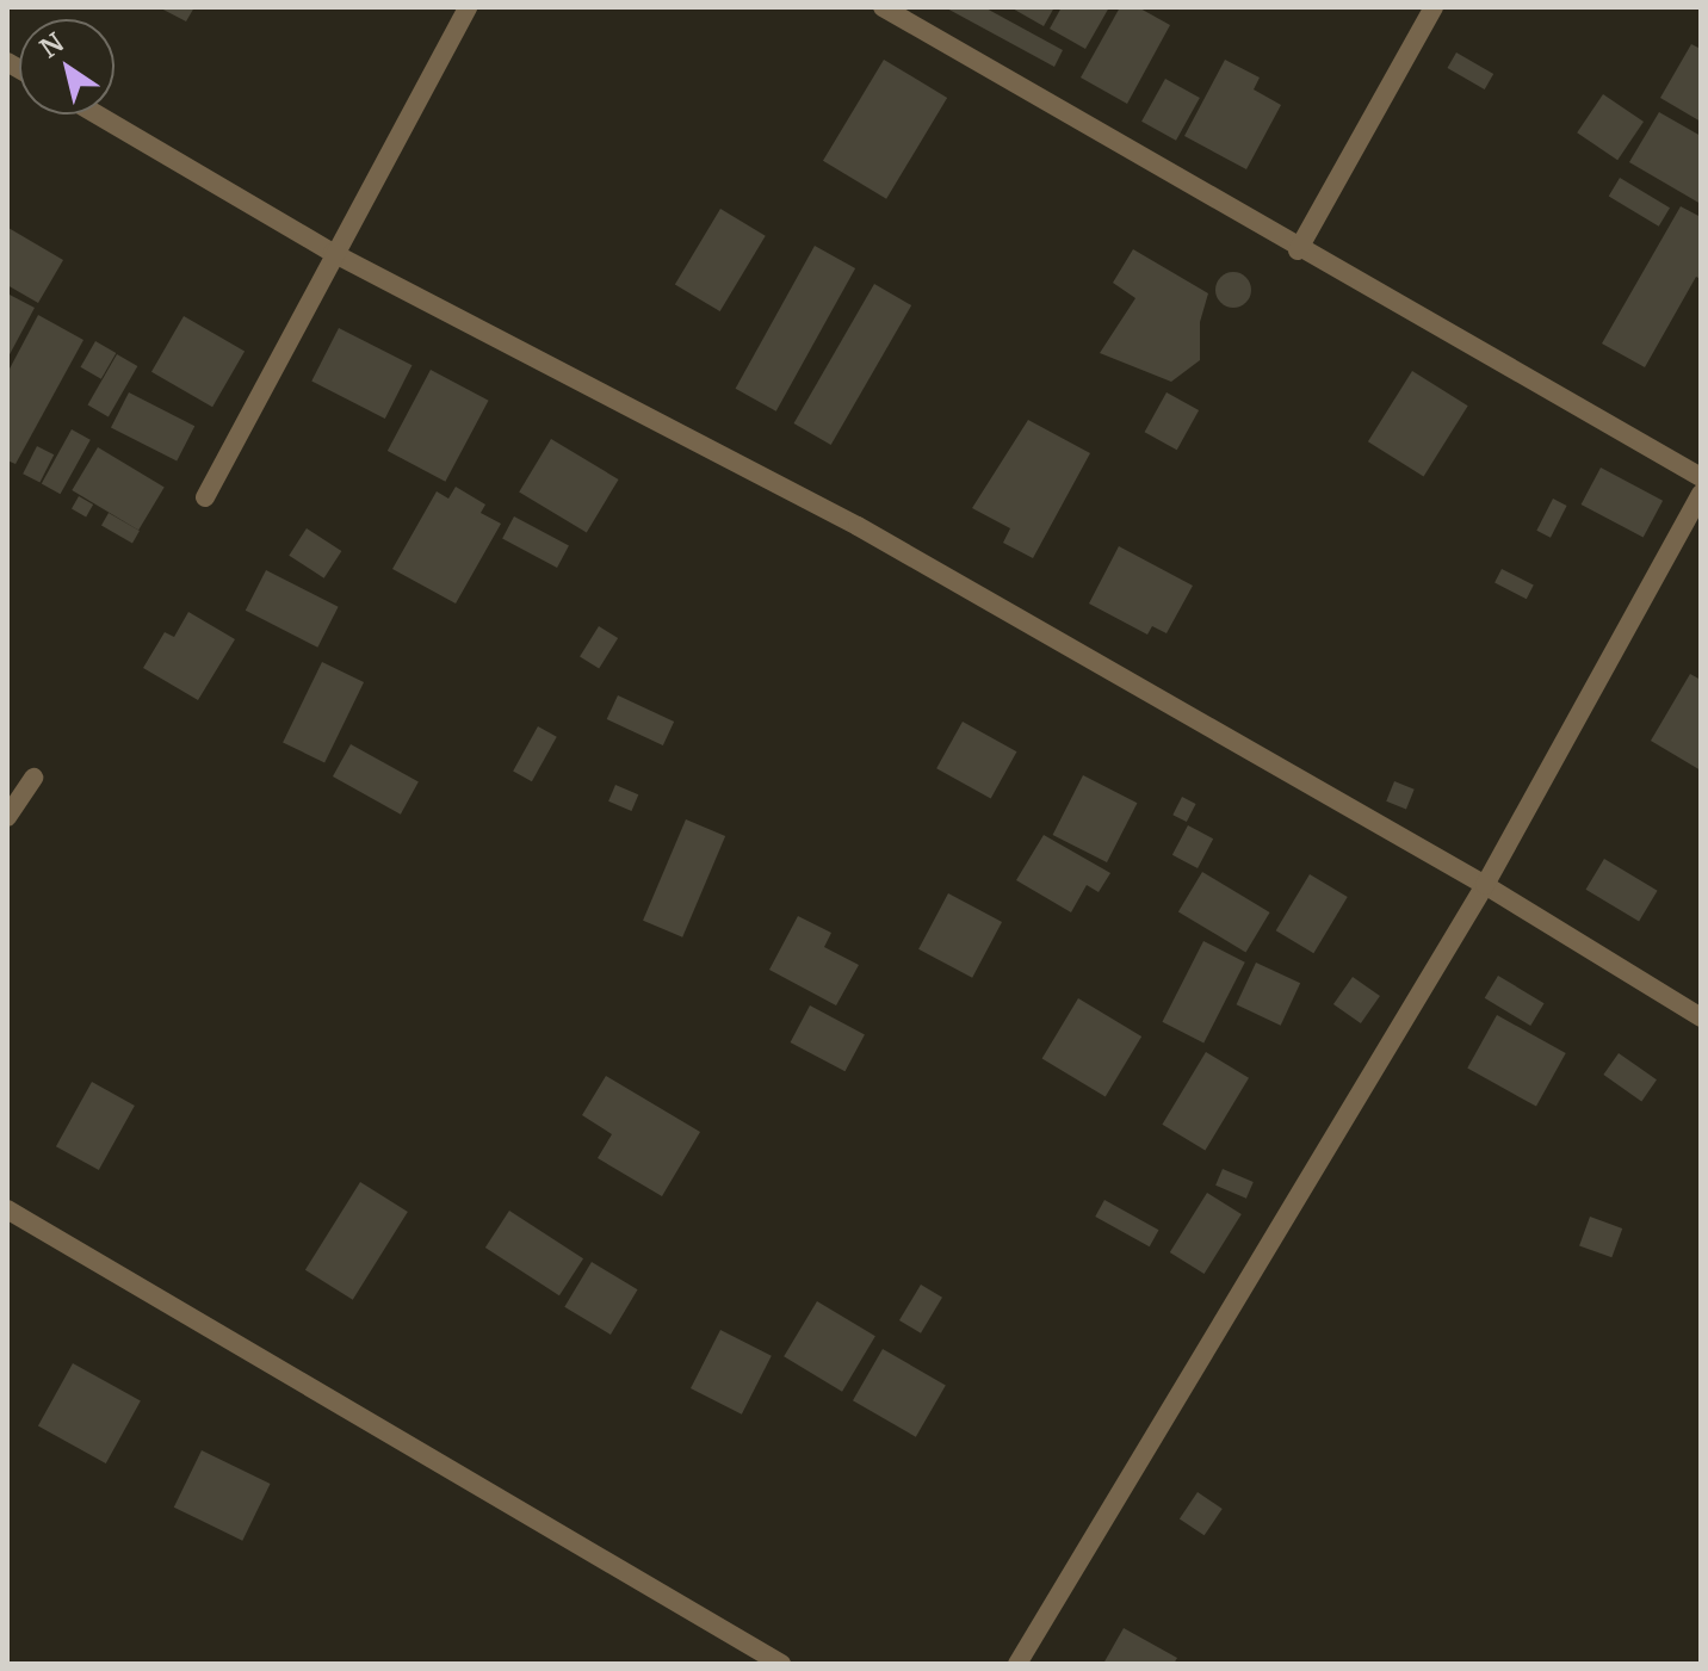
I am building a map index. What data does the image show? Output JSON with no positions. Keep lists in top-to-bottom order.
{
  "north": "top left"
}
